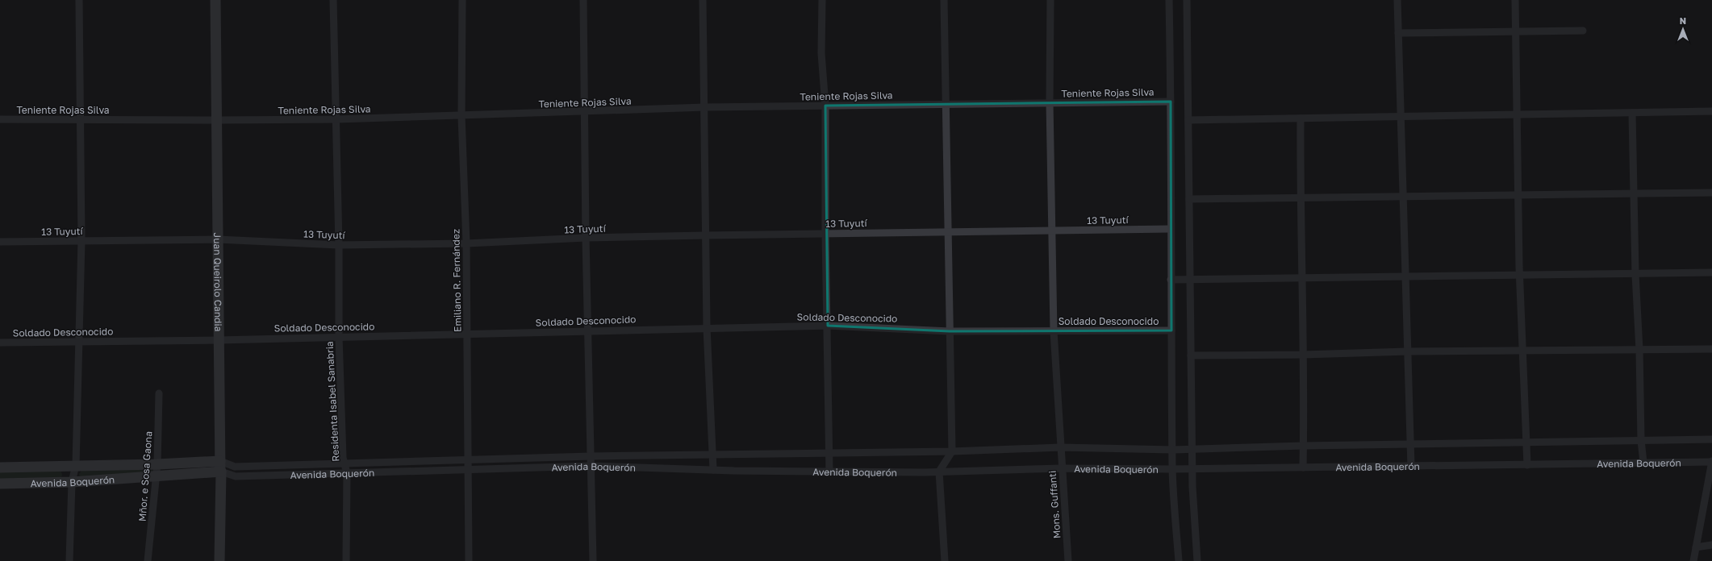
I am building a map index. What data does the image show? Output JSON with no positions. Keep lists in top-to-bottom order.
{
  "streets": {
    "street": [
      "Teniente Rojas Silva",
      "13 Tuyutí",
      "Emiliano R. Fernández",
      "Juan Queirolo Candia",
      "Soldado Desconocido",
      "Residenta Isabel Sanabria",
      "Avenida Boquerón",
      "Mñor. e Sosa Gaona",
      "Mons. Guffanti"
    ]
  },
  "crossings": [
    ["Teniente Rojas Silva", "Emiliano R. Fernández"],
    ["Teniente Rojas Silva", "Juan Queirolo Candia"],
    ["Teniente Rojas Silva", "Residenta Isabel Sanabria"],
    ["Teniente Rojas Silva", "Mons. Guffanti"],
    ["13 Tuyutí", "Emiliano R. Fernández"],
    ["13 Tuyutí", "Juan Queirolo Candia"],
    ["13 Tuyutí", "Residenta Isabel Sanabria"],
    ["13 Tuyutí", "Mons. Guffanti"],
    ["Emiliano R. Fernández", "Soldado Desconocido"],
    ["Emiliano R. Fernández", "Avenida Boquerón"],
    ["Juan Queirolo Candia", "Soldado Desconocido"],
    ["Juan Queirolo Candia", "Avenida Boquerón"],
    ["Soldado Desconocido", "Residenta Isabel Sanabria"],
    ["Soldado Desconocido", "Mons. Guffanti"],
    ["Residenta Isabel Sanabria", "Avenida Boquerón"],
    ["Avenida Boquerón", "Mñor. e Sosa Gaona"],
    ["Avenida Boquerón", "Mons. Guffanti"]
  ],
  "north": "top"
}
